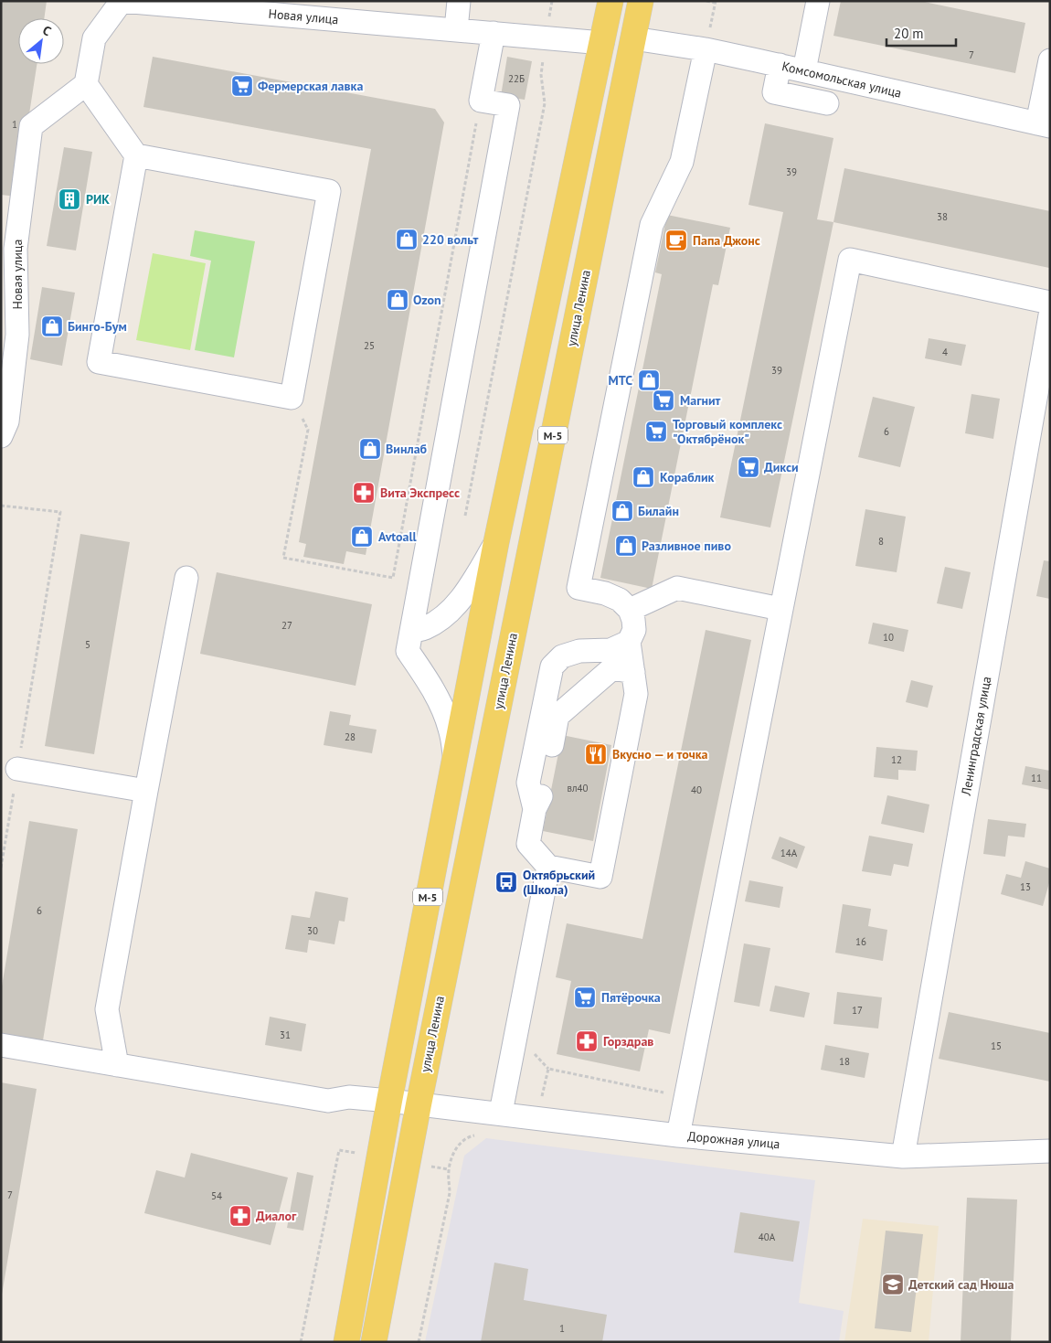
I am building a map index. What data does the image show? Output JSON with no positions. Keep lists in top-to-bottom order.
{
  "streets": {
    "main road": ["улица Ленина", "М-5"],
    "street": [
      "Новая улица",
      "Комсомольская улица",
      "Ленинградская улица",
      "Дорожная улица"
    ]
  },
  "crossings": [
    ["Новая улица", "М-5"],
    ["Комсомольская улица", "улица Ленина"],
    ["улица Ленина", "Дорожная улица"],
    ["М-5", "Дорожная улица"],
    ["Ленинградская улица", "Дорожная улица"]
  ],
  "places": {
    "supermarket": [
      "Фермерская лавка",
      "Магнит",
      "Торговый комплекс \"Октябрёнок\"",
      "Дикси",
      "Пятёрочка"
    ],
    "building": ["РИК"],
    "shop": [
      "220 вольт",
      "Ozon",
      "Бинго-Бум",
      "МТС",
      "Винлаб",
      "Кораблик",
      "Билайн",
      "Avtoall",
      "Разливное пиво"
    ],
    "cafe": ["Папа Джонс"],
    "pharmacy": ["Вита Экспресс", "Горздрав", "Диалог"],
    "restaurant": ["Вкусно — и точка"],
    "bus stop": ["Октябрьский (Школа)"],
    "school or university": ["Детский сад Нюша"]
  },
  "house_numbers": [
    "7",
    "22Б",
    "1",
    "39",
    "38",
    "25",
    "4",
    "39",
    "6",
    "8",
    "27",
    "10",
    "5",
    "28",
    "12",
    "11",
    "вл40",
    "40",
    "14А",
    "13",
    "6",
    "30",
    "16",
    "17",
    "31",
    "15",
    "18",
    "7",
    "54",
    "40А",
    "1"
  ],
  "scale_bar": "20 m",
  "north": "top right"
}
